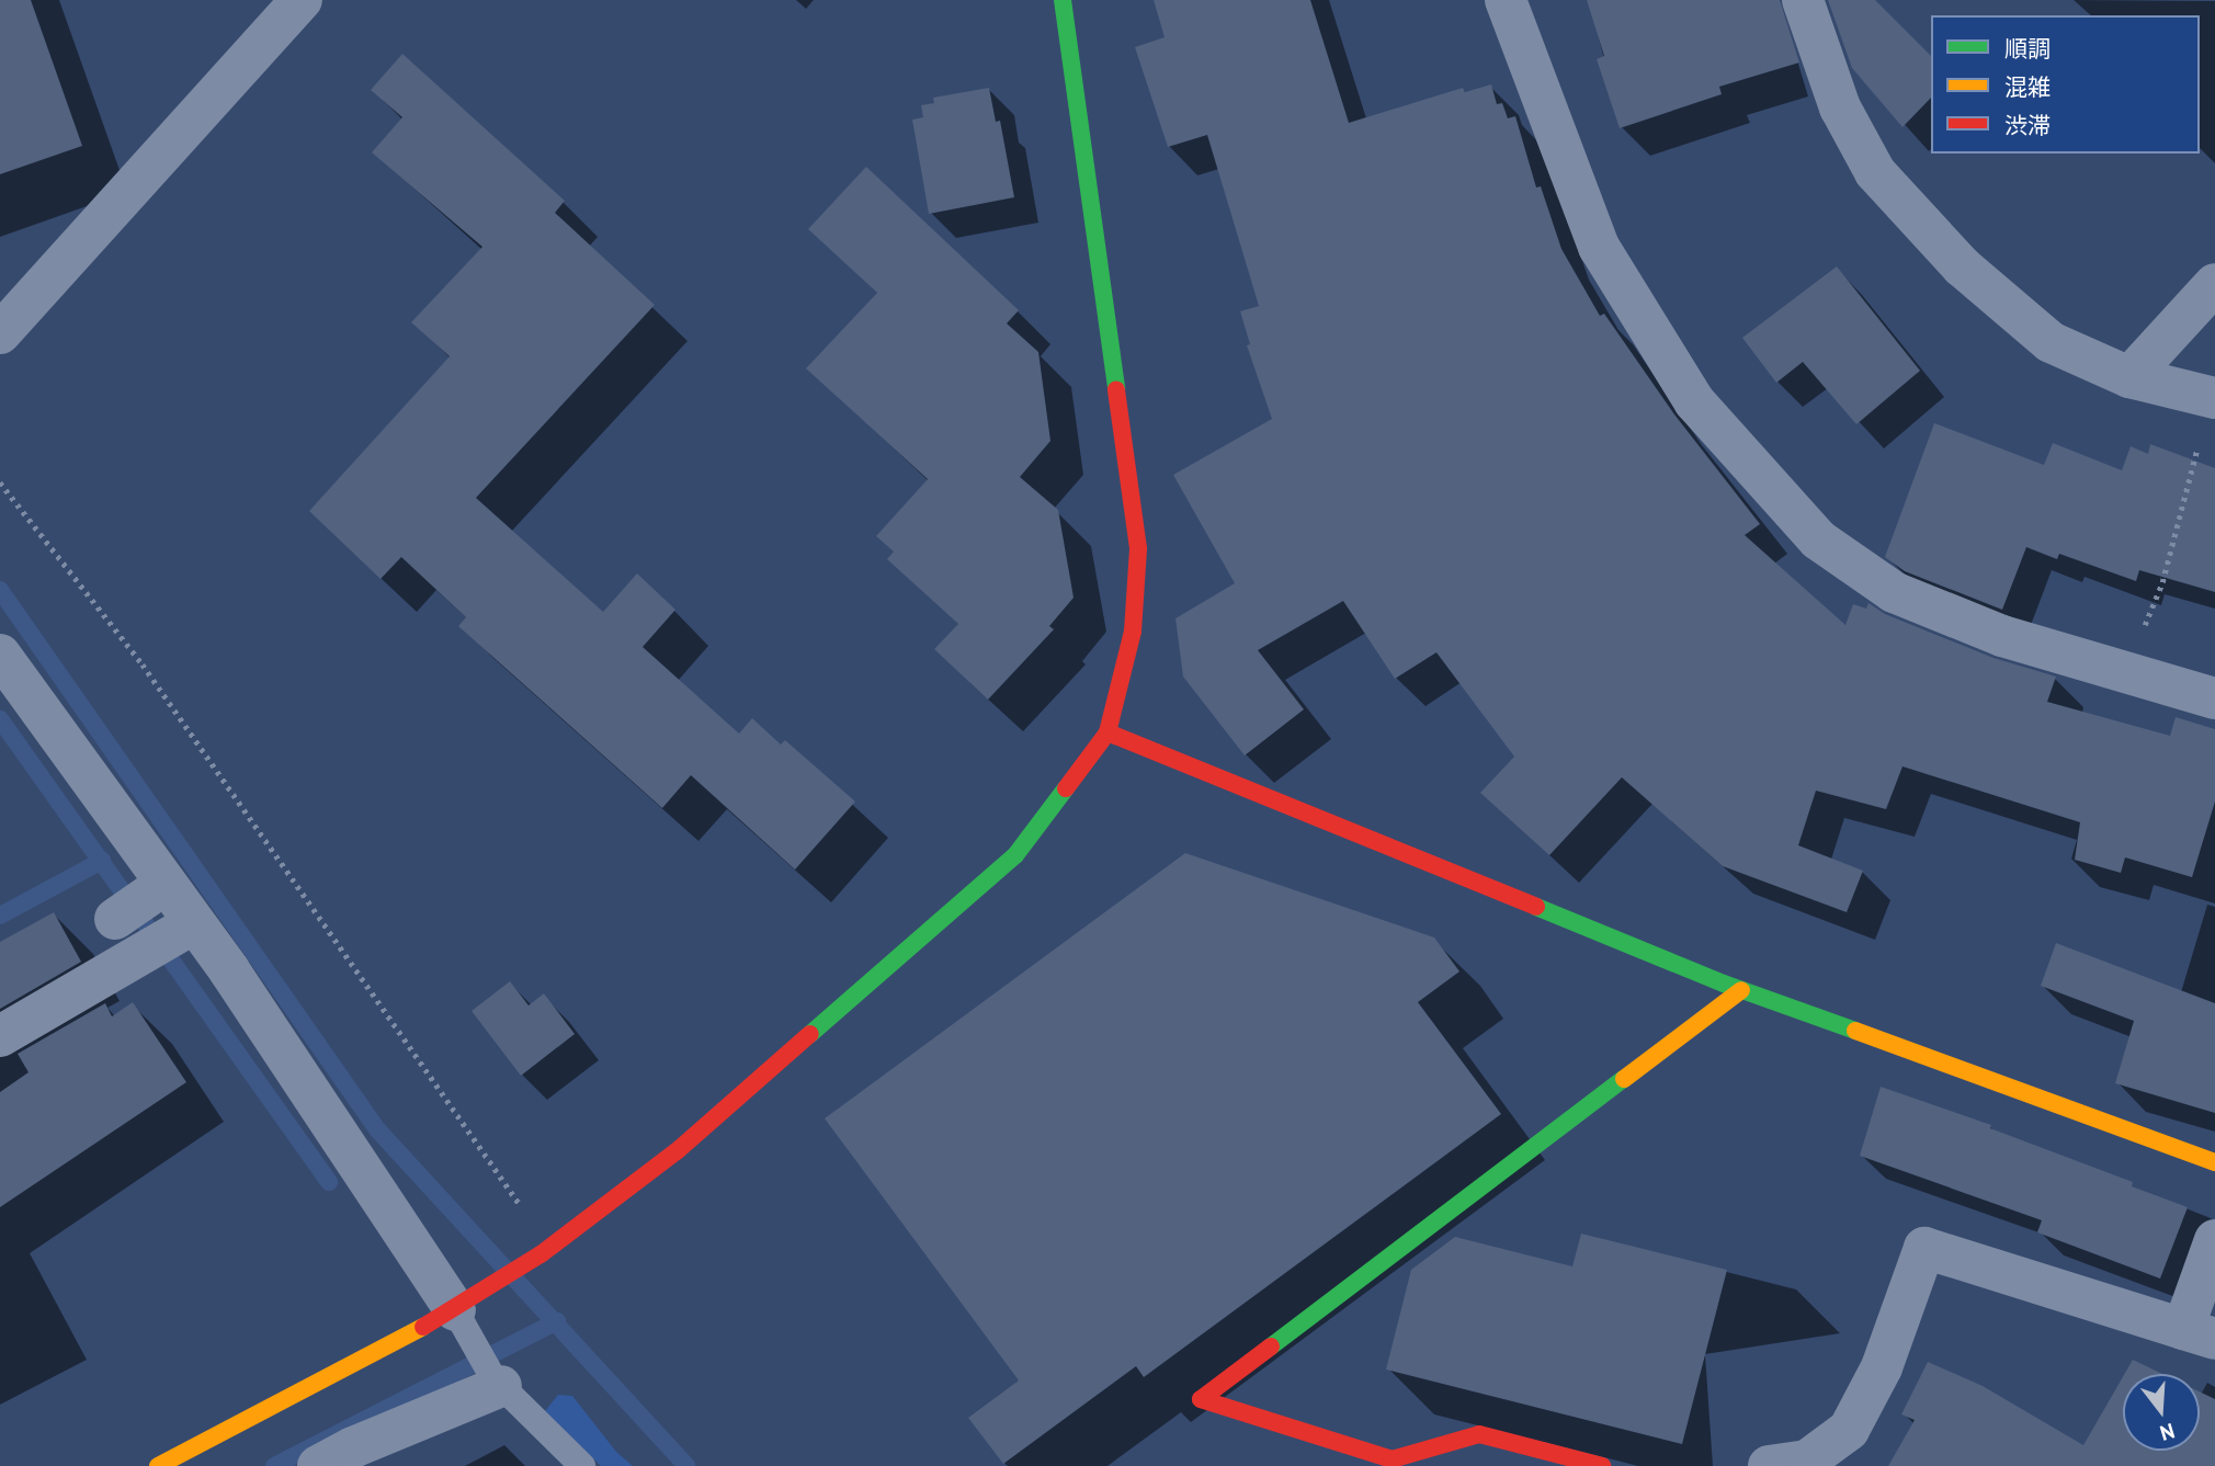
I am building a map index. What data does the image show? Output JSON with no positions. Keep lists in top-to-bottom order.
{
  "legend": ["順調", "混雑", "渋滞"],
  "north": "bottom"
}
